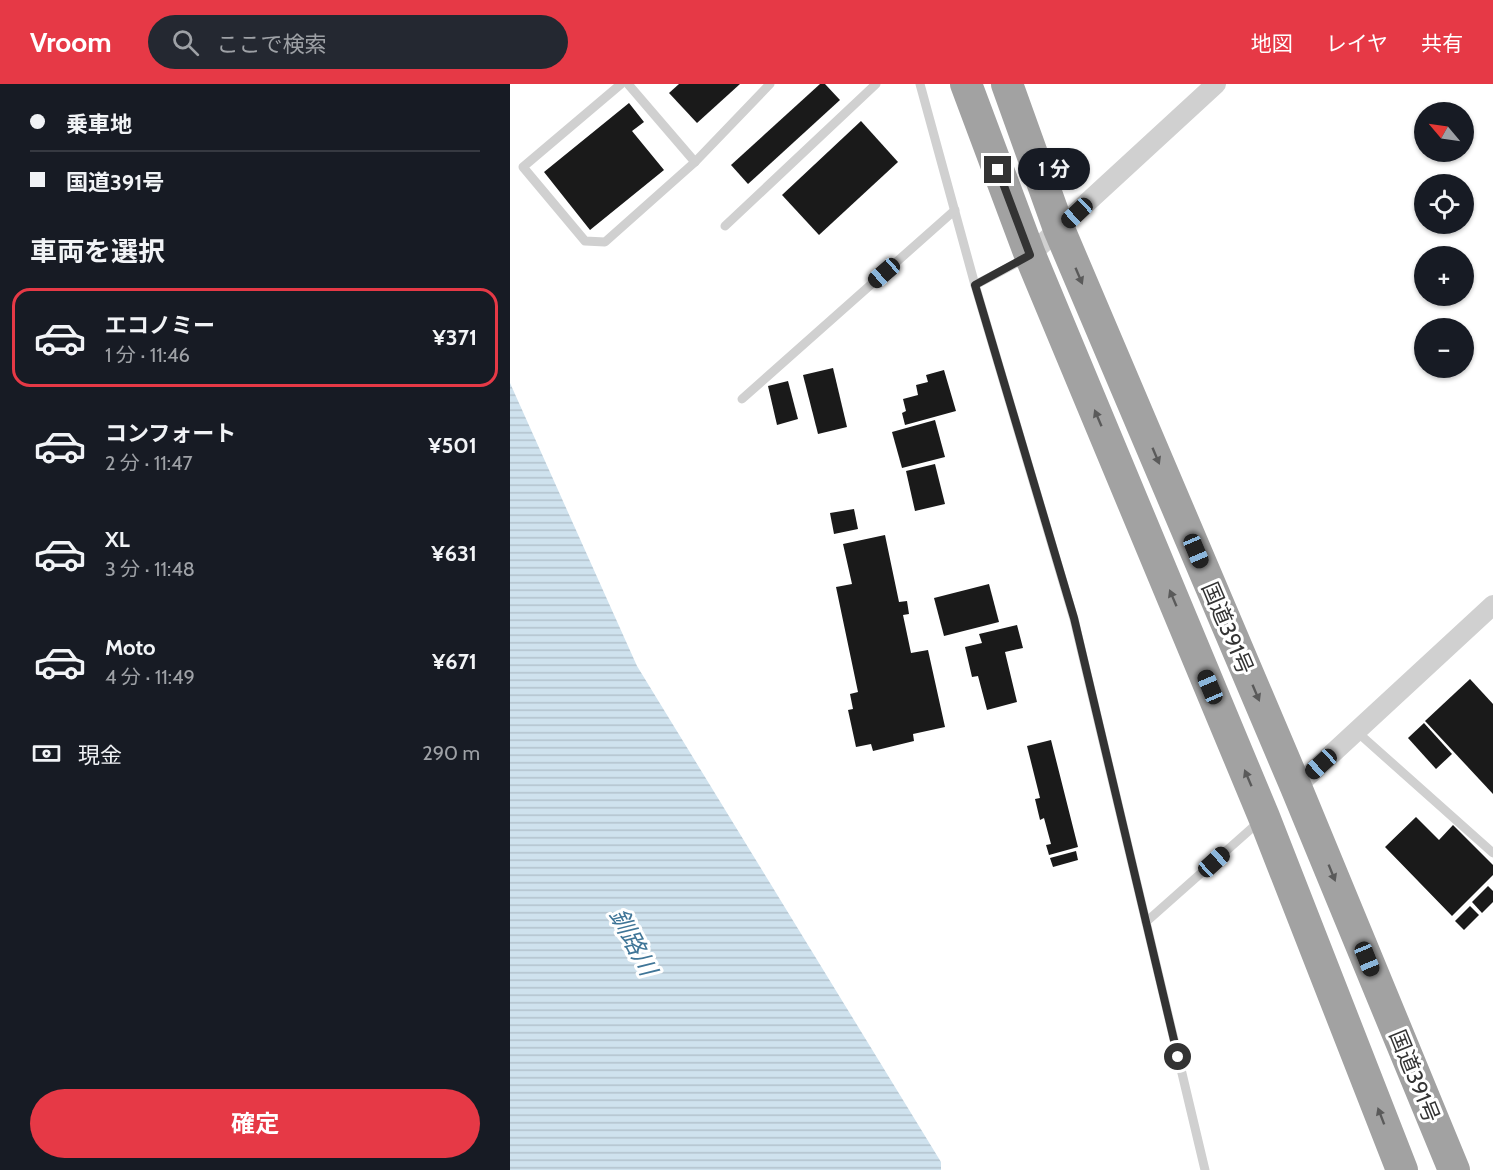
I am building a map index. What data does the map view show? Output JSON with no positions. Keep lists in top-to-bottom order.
{
  "streets": {
    "highway": ["国道391号"]
  },
  "water": ["釧路川"],
  "north": "top left",
  "page": {
    "header": "Vroom",
    "search": "ここで検索",
    "nav": ["地図", "レイヤ", "共有"],
    "banner": ["乗車地", "国道391号"],
    "map_buttons": ["+", "−"],
    "bubble": "1 分",
    "heading": "車両を選択",
    "list": [
      {
        "name": "エコノミー",
        "note": "1 分 · 11:46",
        "value": "¥371"
      },
      {
        "name": "コンフォート",
        "note": "2 分 · 11:47",
        "value": "¥501"
      },
      {
        "name": "XL",
        "note": "3 分 · 11:48",
        "value": "¥631"
      },
      {
        "name": "Moto",
        "note": "4 分 · 11:49",
        "value": "¥671"
      }
    ],
    "pay": ["現金", "290 m"],
    "buttons": "確定"
  }
}
